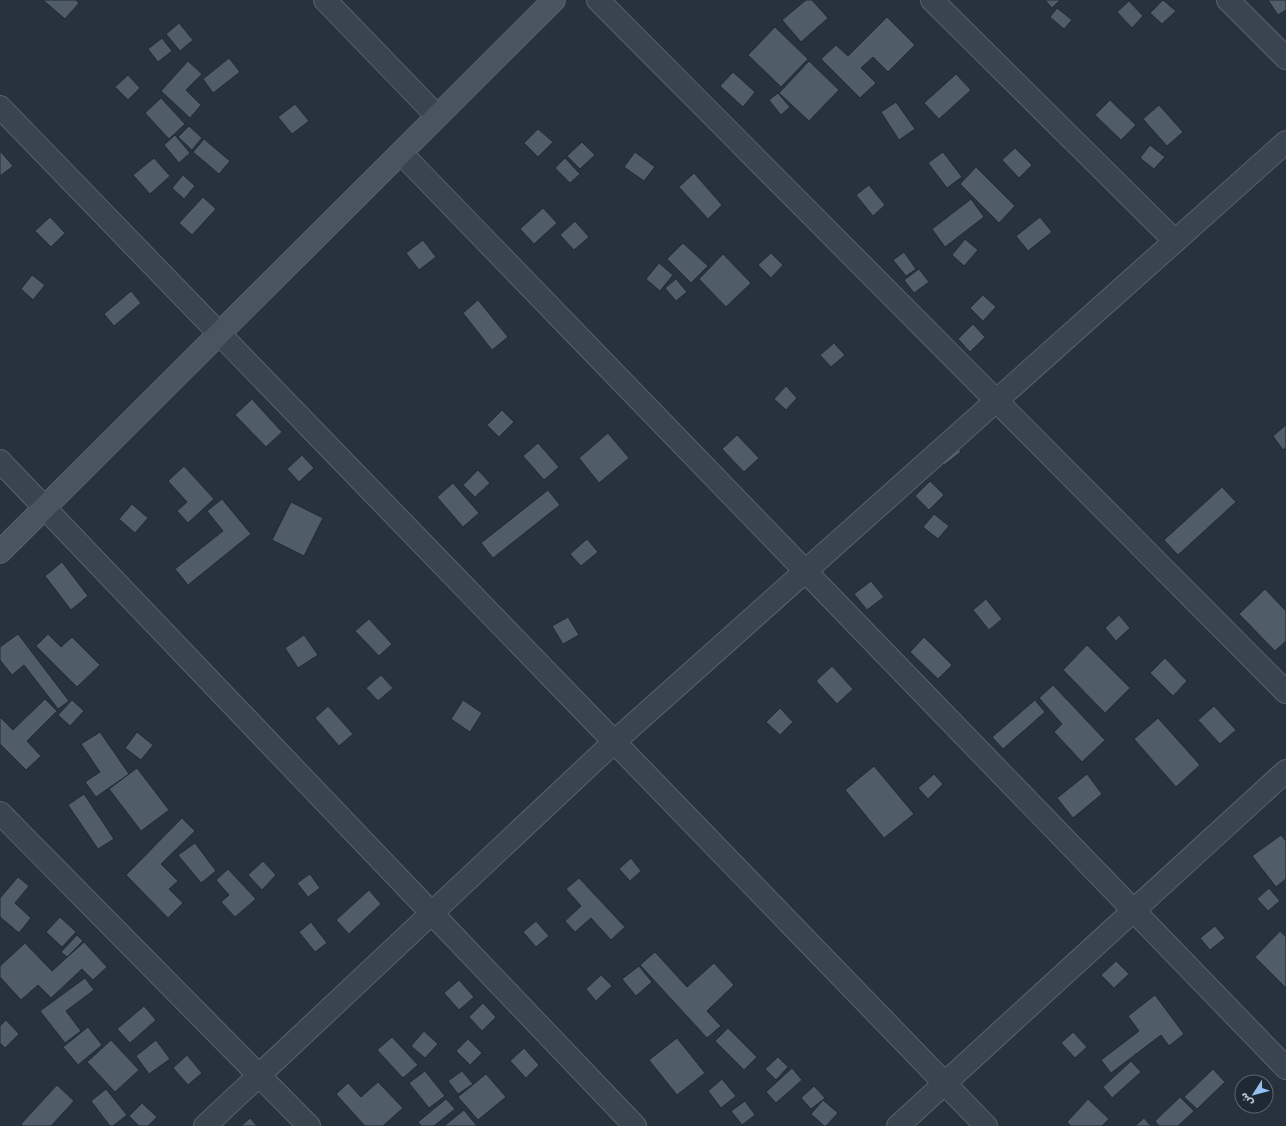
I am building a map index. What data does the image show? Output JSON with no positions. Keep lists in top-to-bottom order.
{
  "north": "bottom left"
}
